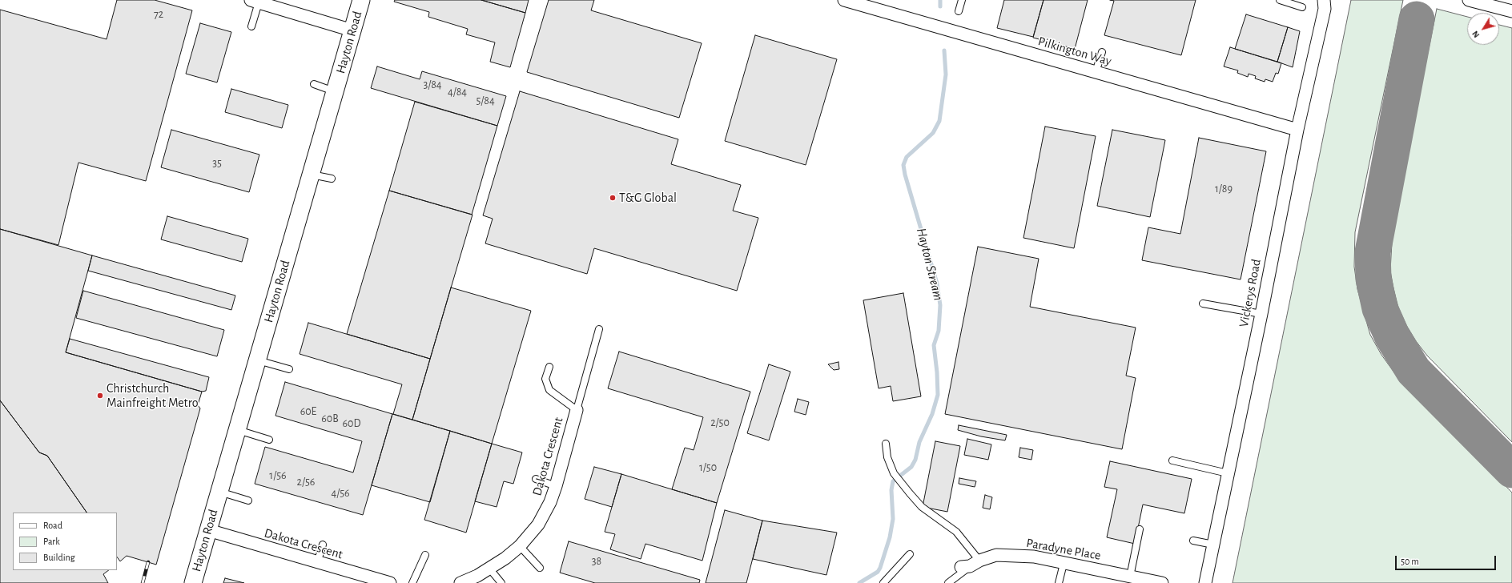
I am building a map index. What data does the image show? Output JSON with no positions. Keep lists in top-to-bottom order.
{
  "streets": {
    "street": [
      "Hayton Road",
      "Pilkington Way",
      "Vickerys Road",
      "Dakota Crescent",
      "Paradyne Place"
    ]
  },
  "crossings": [
    ["Hayton Road", "Dakota Crescent"],
    ["Pilkington Way", "Vickerys Road"]
  ],
  "water": ["Hayton Stream"],
  "places": ["T&G Global", "Christchurch Mainfreight Metro"],
  "house_numbers": [
    "72",
    "3/84",
    "4/84",
    "5/84",
    "35",
    "1/89",
    "60E",
    "60B",
    "2/50",
    "60D",
    "1/50",
    "1/56",
    "2/56",
    "4/56",
    "38"
  ],
  "legend": ["Road", "Park", "Building"],
  "scale_bar": "50 m",
  "north": "bottom left"
}
